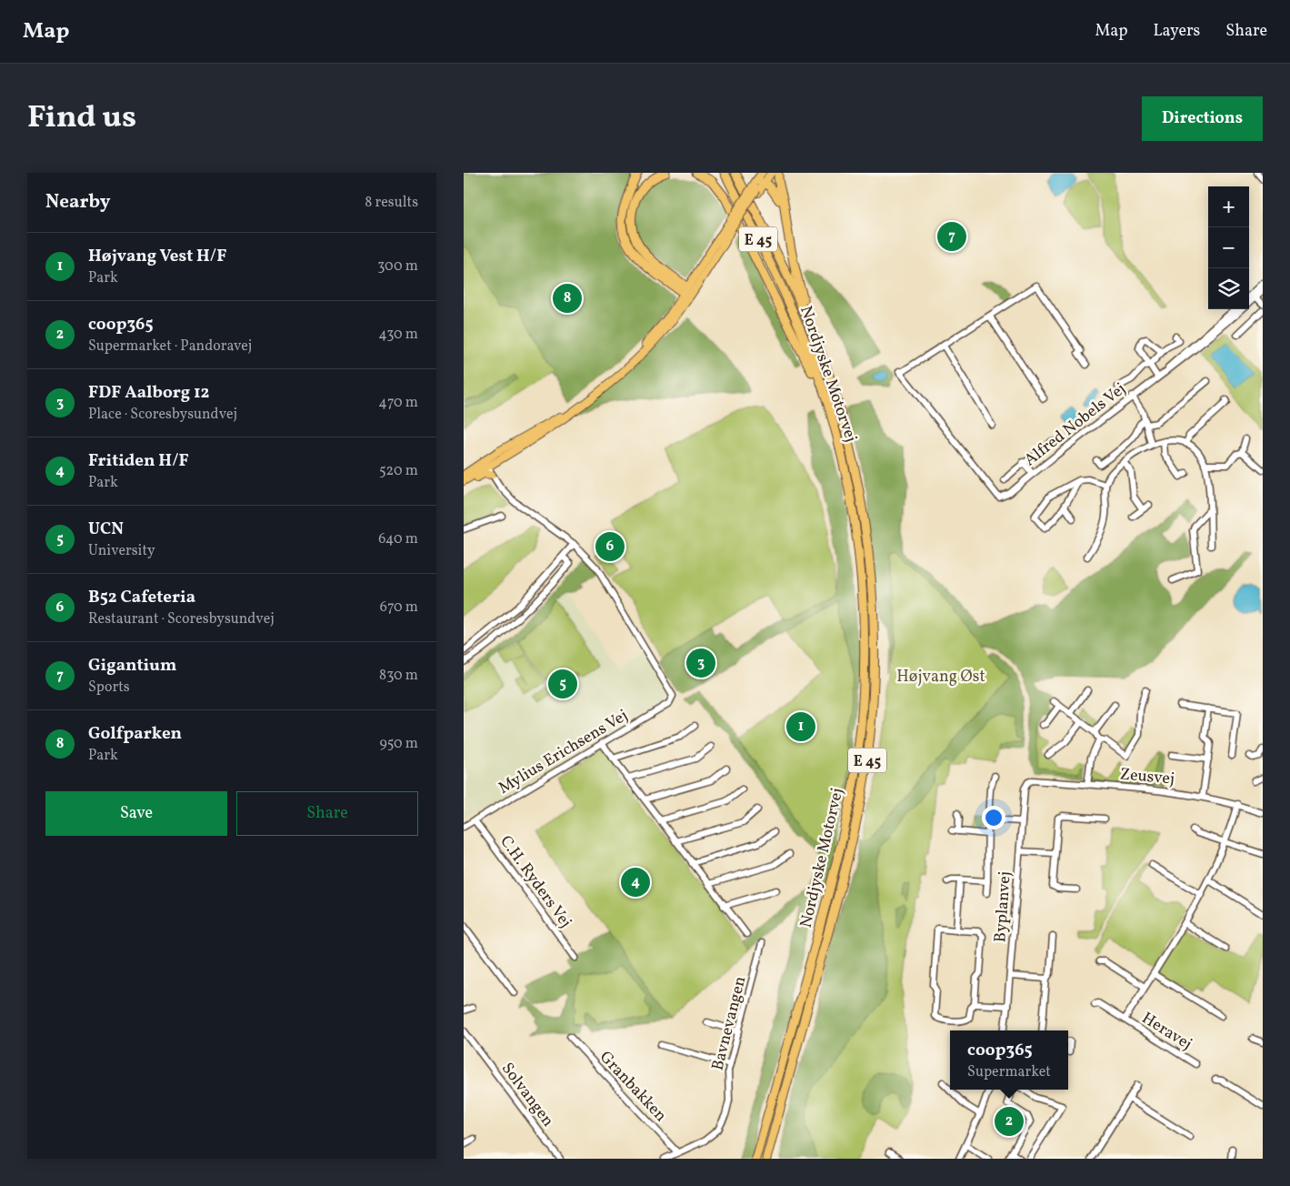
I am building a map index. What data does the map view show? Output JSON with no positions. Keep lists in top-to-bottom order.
{
  "streets": {
    "highway": ["E 45", "Nordjyske Motorvej"],
    "street": [
      "Alfred Nobels Vej",
      "Mylius Erichsens Vej",
      "Zeusvej",
      "C.H. Ryders Vej",
      "Byplanvej",
      "Bavnevangen",
      "Heravej",
      "Granbakken",
      "Solvangen"
    ]
  },
  "crossings": [
    ["Mylius Erichsens Vej", "C.H. Ryders Vej"],
    ["Zeusvej", "Byplanvej"],
    ["Zeusvej", "Heravej"],
    ["Bavnevangen", "Granbakken"]
  ],
  "parks": ["Højvang Øst"],
  "page": {
    "header": "Map",
    "nav": ["Map", "Layers", "Share"],
    "title": "Find us",
    "buttons": [
      "Directions",
      ["Save", "Share"]
    ],
    "heading": ["Nearby", "8 results"],
    "map_buttons": ["+", "−"],
    "pins": [
      "7",
      "8",
      "6",
      "3",
      "5",
      "1",
      "4",
      "2"
    ],
    "list": [
      {
        "mark": "1",
        "name": "Højvang Vest H/F",
        "note": "Park",
        "value": "300 m"
      },
      {
        "mark": "2",
        "name": "coop365",
        "note": "Supermarket · Pandoravej",
        "value": "430 m"
      },
      {
        "mark": "3",
        "name": "FDF Aalborg 12",
        "note": "Place · Scoresbysundvej",
        "value": "470 m"
      },
      {
        "mark": "4",
        "name": "Fritiden H/F",
        "note": "Park",
        "value": "520 m"
      },
      {
        "mark": "5",
        "name": "UCN",
        "note": "University",
        "value": "640 m"
      },
      {
        "mark": "6",
        "name": "B52 Cafeteria",
        "note": "Restaurant · Scoresbysundvej",
        "value": "670 m"
      },
      {
        "mark": "7",
        "name": "Gigantium",
        "note": "Sports",
        "value": "830 m"
      },
      {
        "mark": "8",
        "name": "Golfparken",
        "note": "Park",
        "value": "950 m"
      }
    ],
    "popup": ["coop365", "Supermarket"]
  }
}
